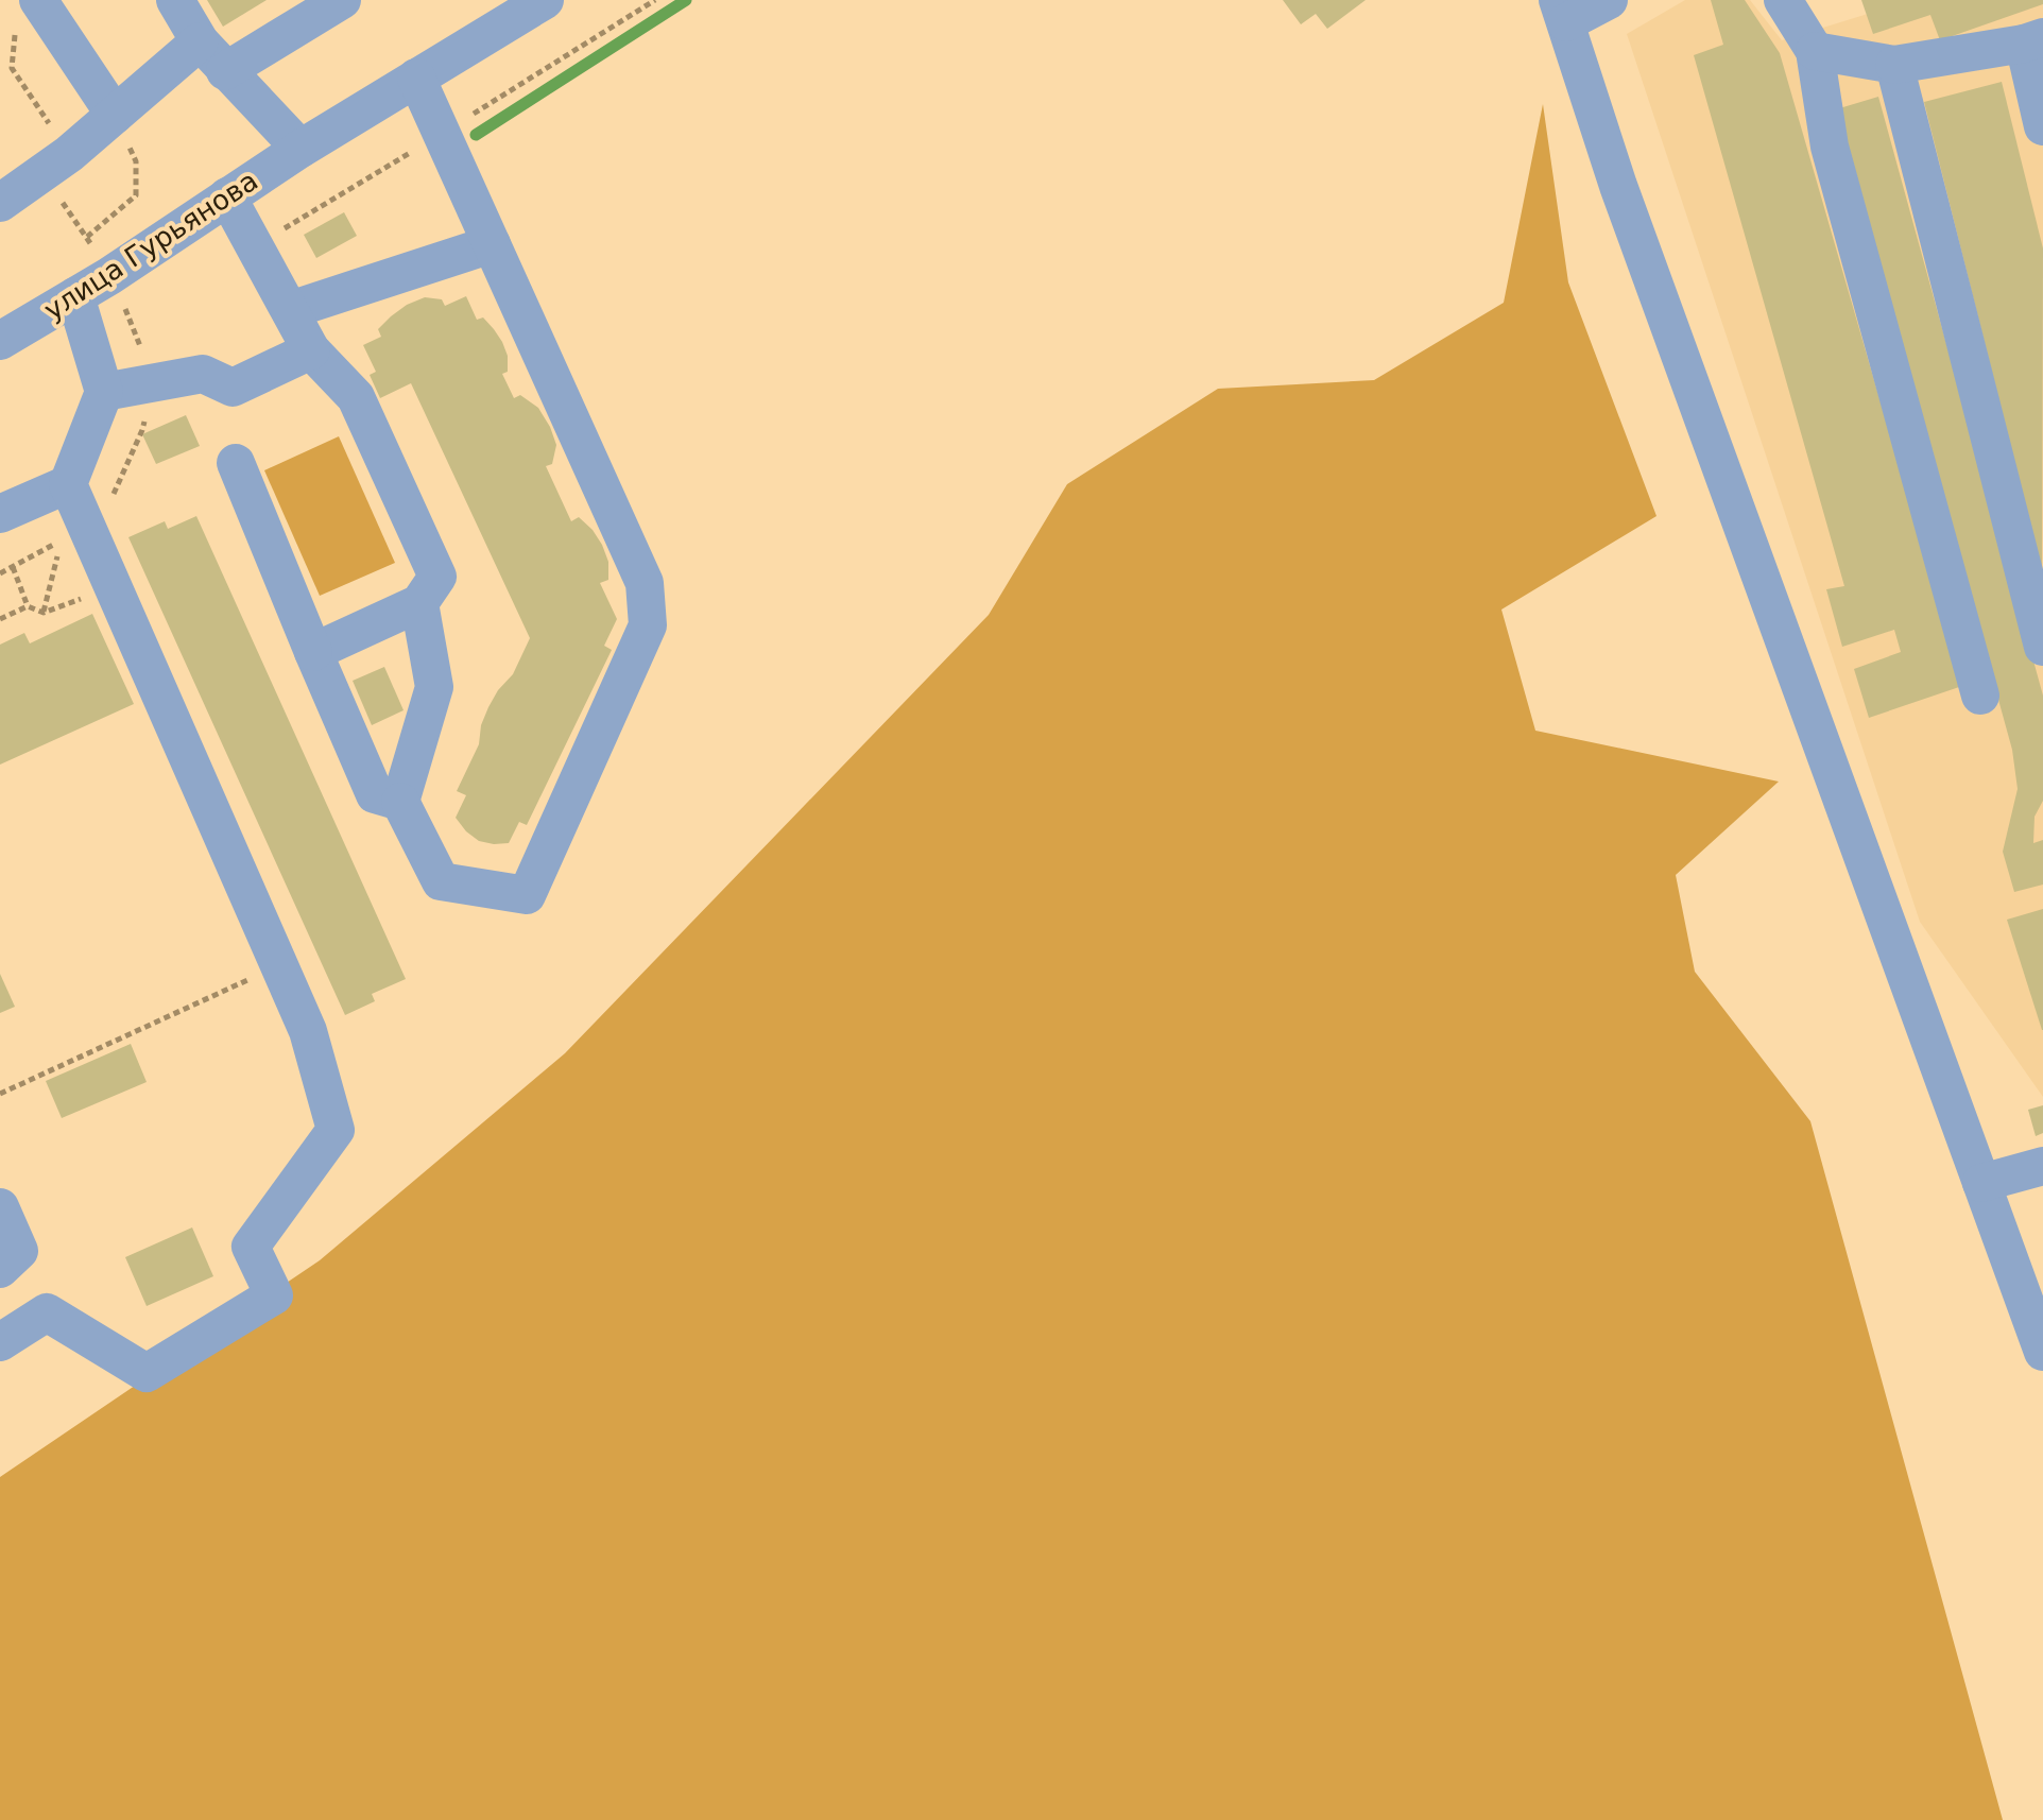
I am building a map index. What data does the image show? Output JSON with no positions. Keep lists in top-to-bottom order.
{
  "streets": {
    "street": ["улица Гурьянова"]
  }
}
